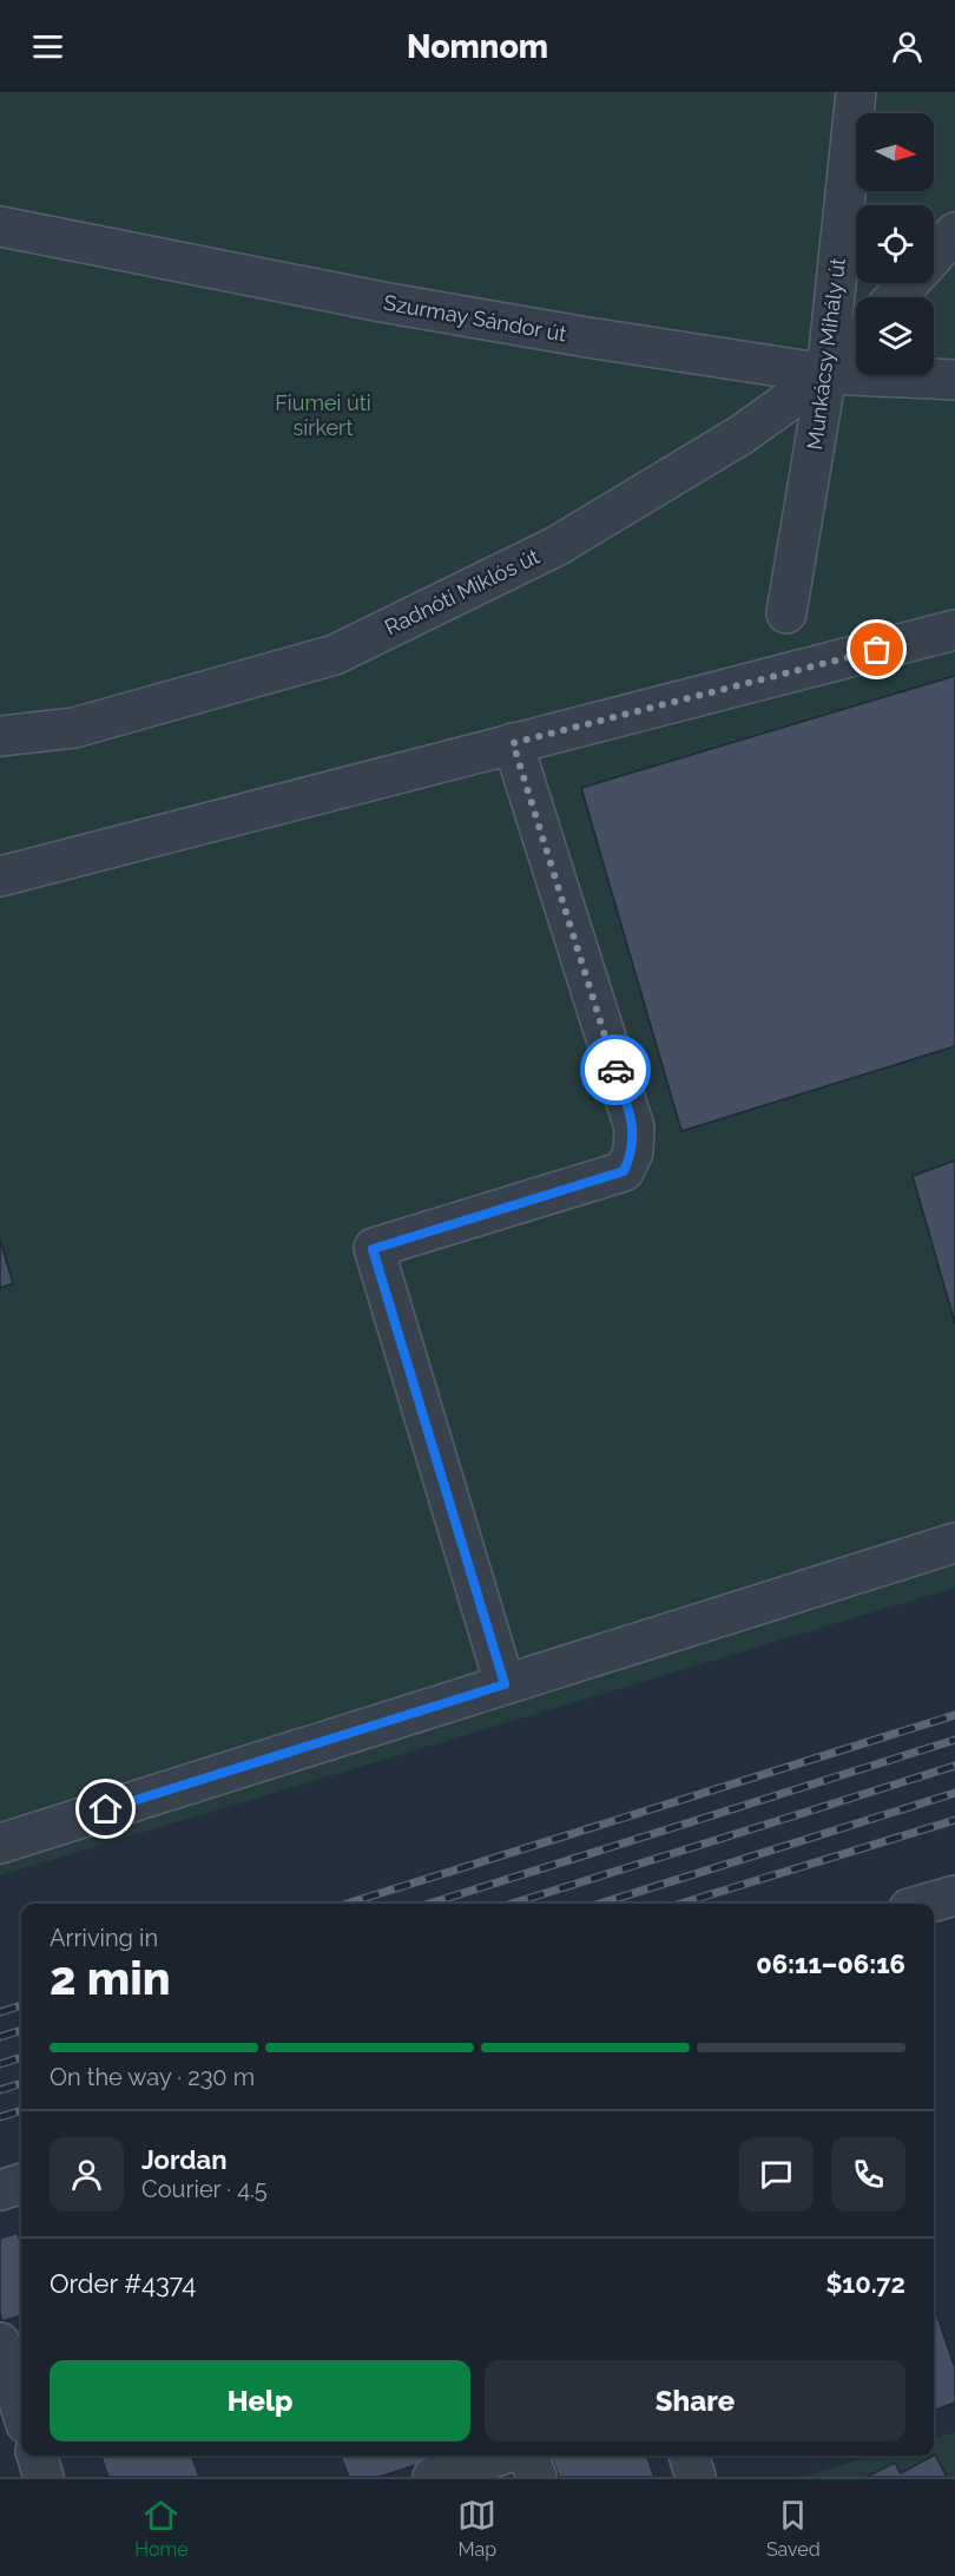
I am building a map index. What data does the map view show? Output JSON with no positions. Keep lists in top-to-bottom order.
{
  "streets": {
    "street": ["Szurmay Sándor út", "Munkácsy Mihály út", "Radnóti Miklós út"]
  },
  "crossings": [
    ["Szurmay Sándor út", "Munkácsy Mihály út"],
    ["Szurmay Sándor út", "Radnóti Miklós út"],
    ["Munkácsy Mihály út", "Radnóti Miklós út"]
  ],
  "parks": ["Fiumei úti sírkert"],
  "north": "right",
  "page": {
    "header": "Nomnom",
    "heading": ["2 min", "Arriving in", "06:11–06:16"],
    "panel": [
      "Jordan",
      "Courier · 4.5",
      "Order #4374",
      "$10.72"
    ],
    "bar": "On the way · 230 m",
    "buttons": ["Help", "Share"],
    "tabs": ["Home", "Map", "Saved"]
  }
}
